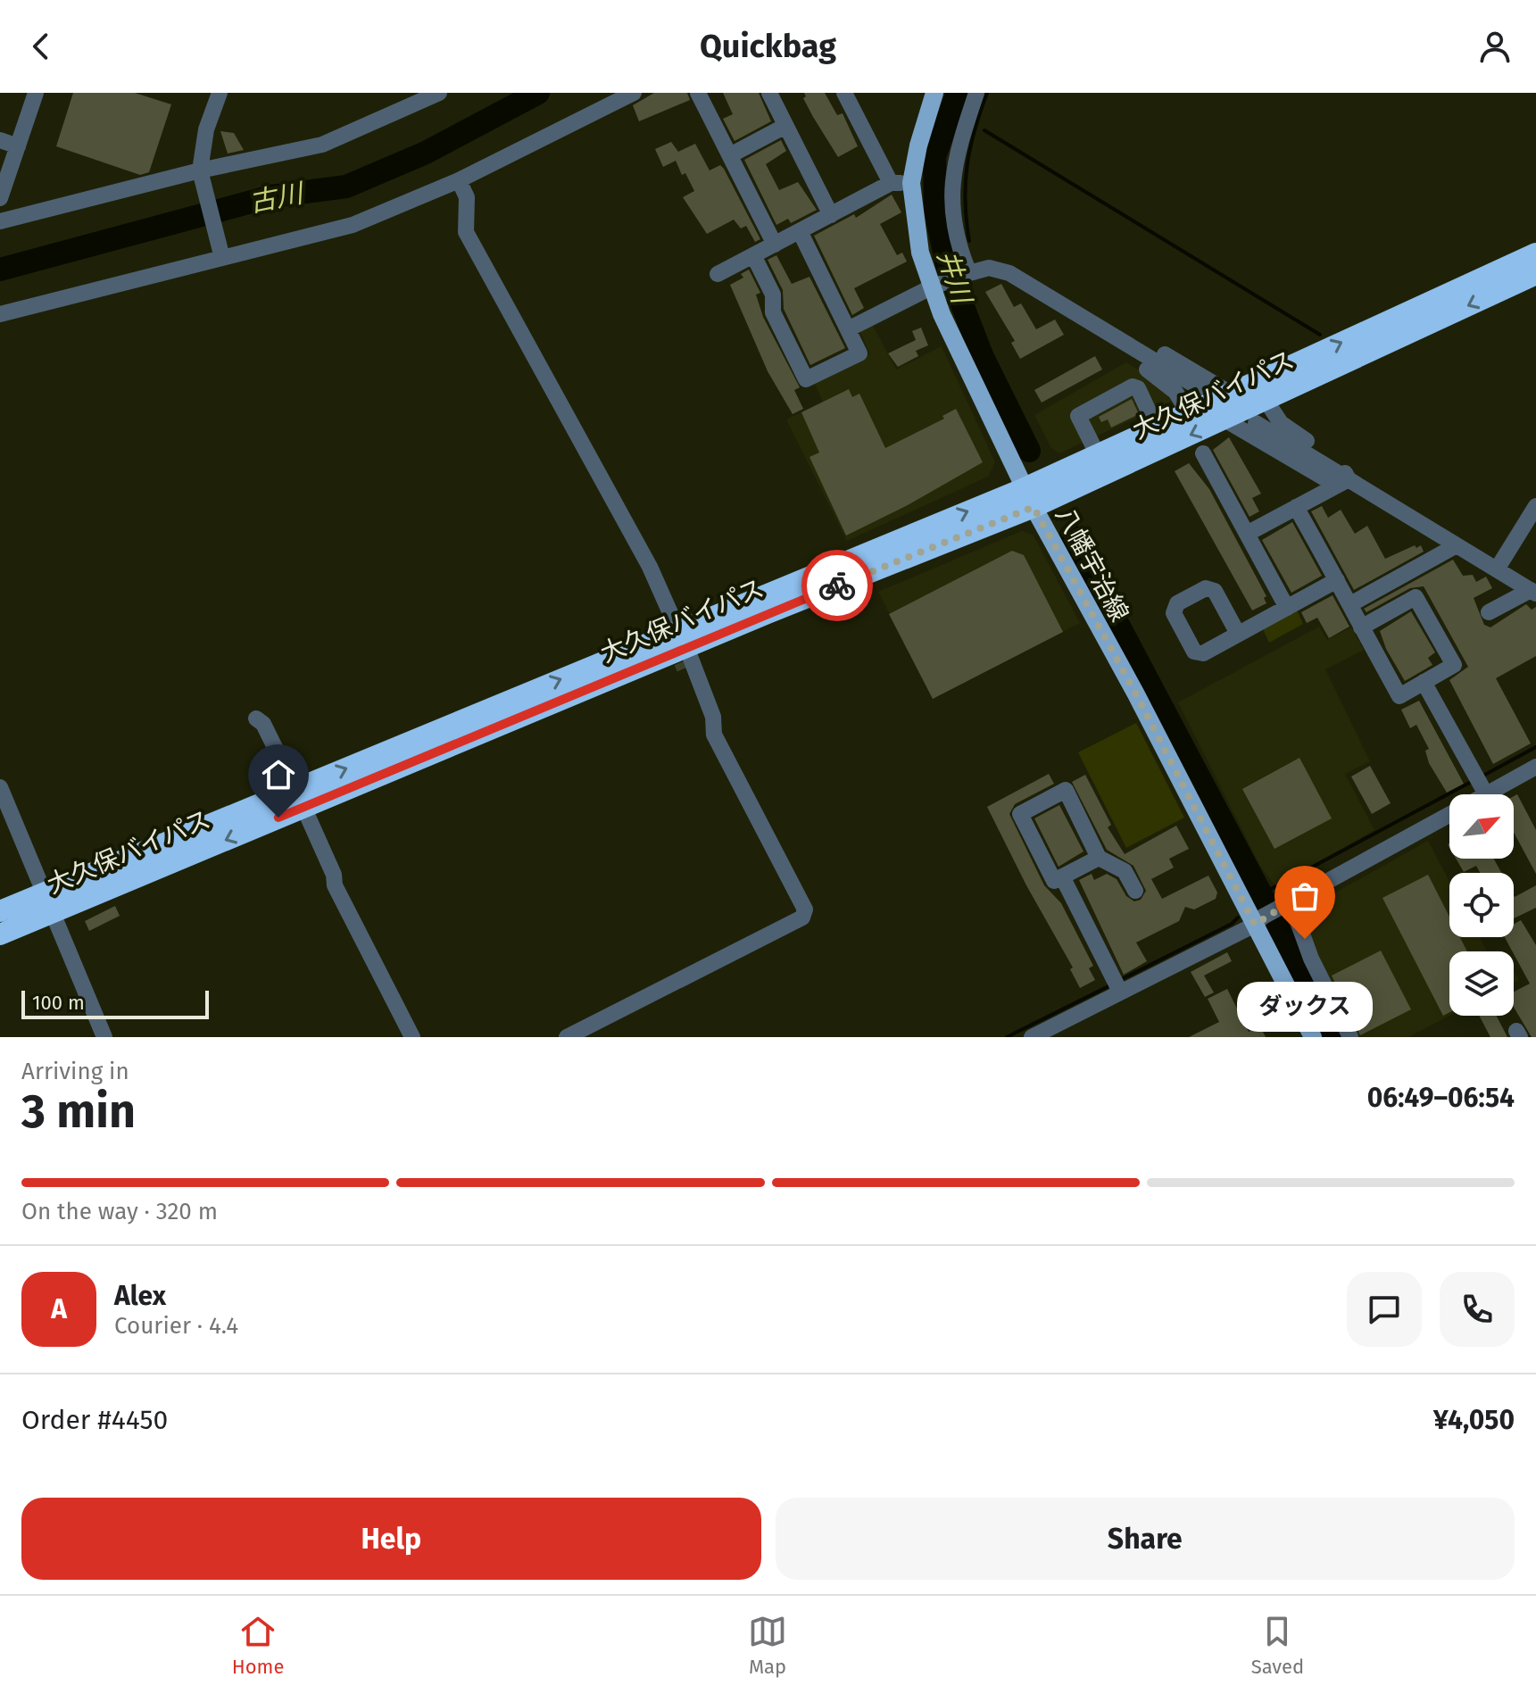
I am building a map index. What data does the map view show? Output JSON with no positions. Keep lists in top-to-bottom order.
{
  "streets": {
    "highway": ["大久保バイパス"],
    "main road": ["八幡宇治線"]
  },
  "crossings": [
    ["大久保バイパス", "八幡宇治線"]
  ],
  "water": ["古川", "井川"],
  "places": ["ダックス"],
  "scale_bar": "100 m",
  "north": "top right",
  "page": {
    "header": "Quickbag",
    "bubble": "ダックス",
    "scale": "100 m",
    "heading": ["3 min", "Arriving in", "06:49–06:54"],
    "panel": [
      "Alex",
      "Courier · 4.4",
      "Order #4450",
      "¥4,050"
    ],
    "bar": "On the way · 320 m",
    "round": "A",
    "buttons": ["Help", "Share"],
    "tabs": ["Home", "Map", "Saved"]
  }
}
